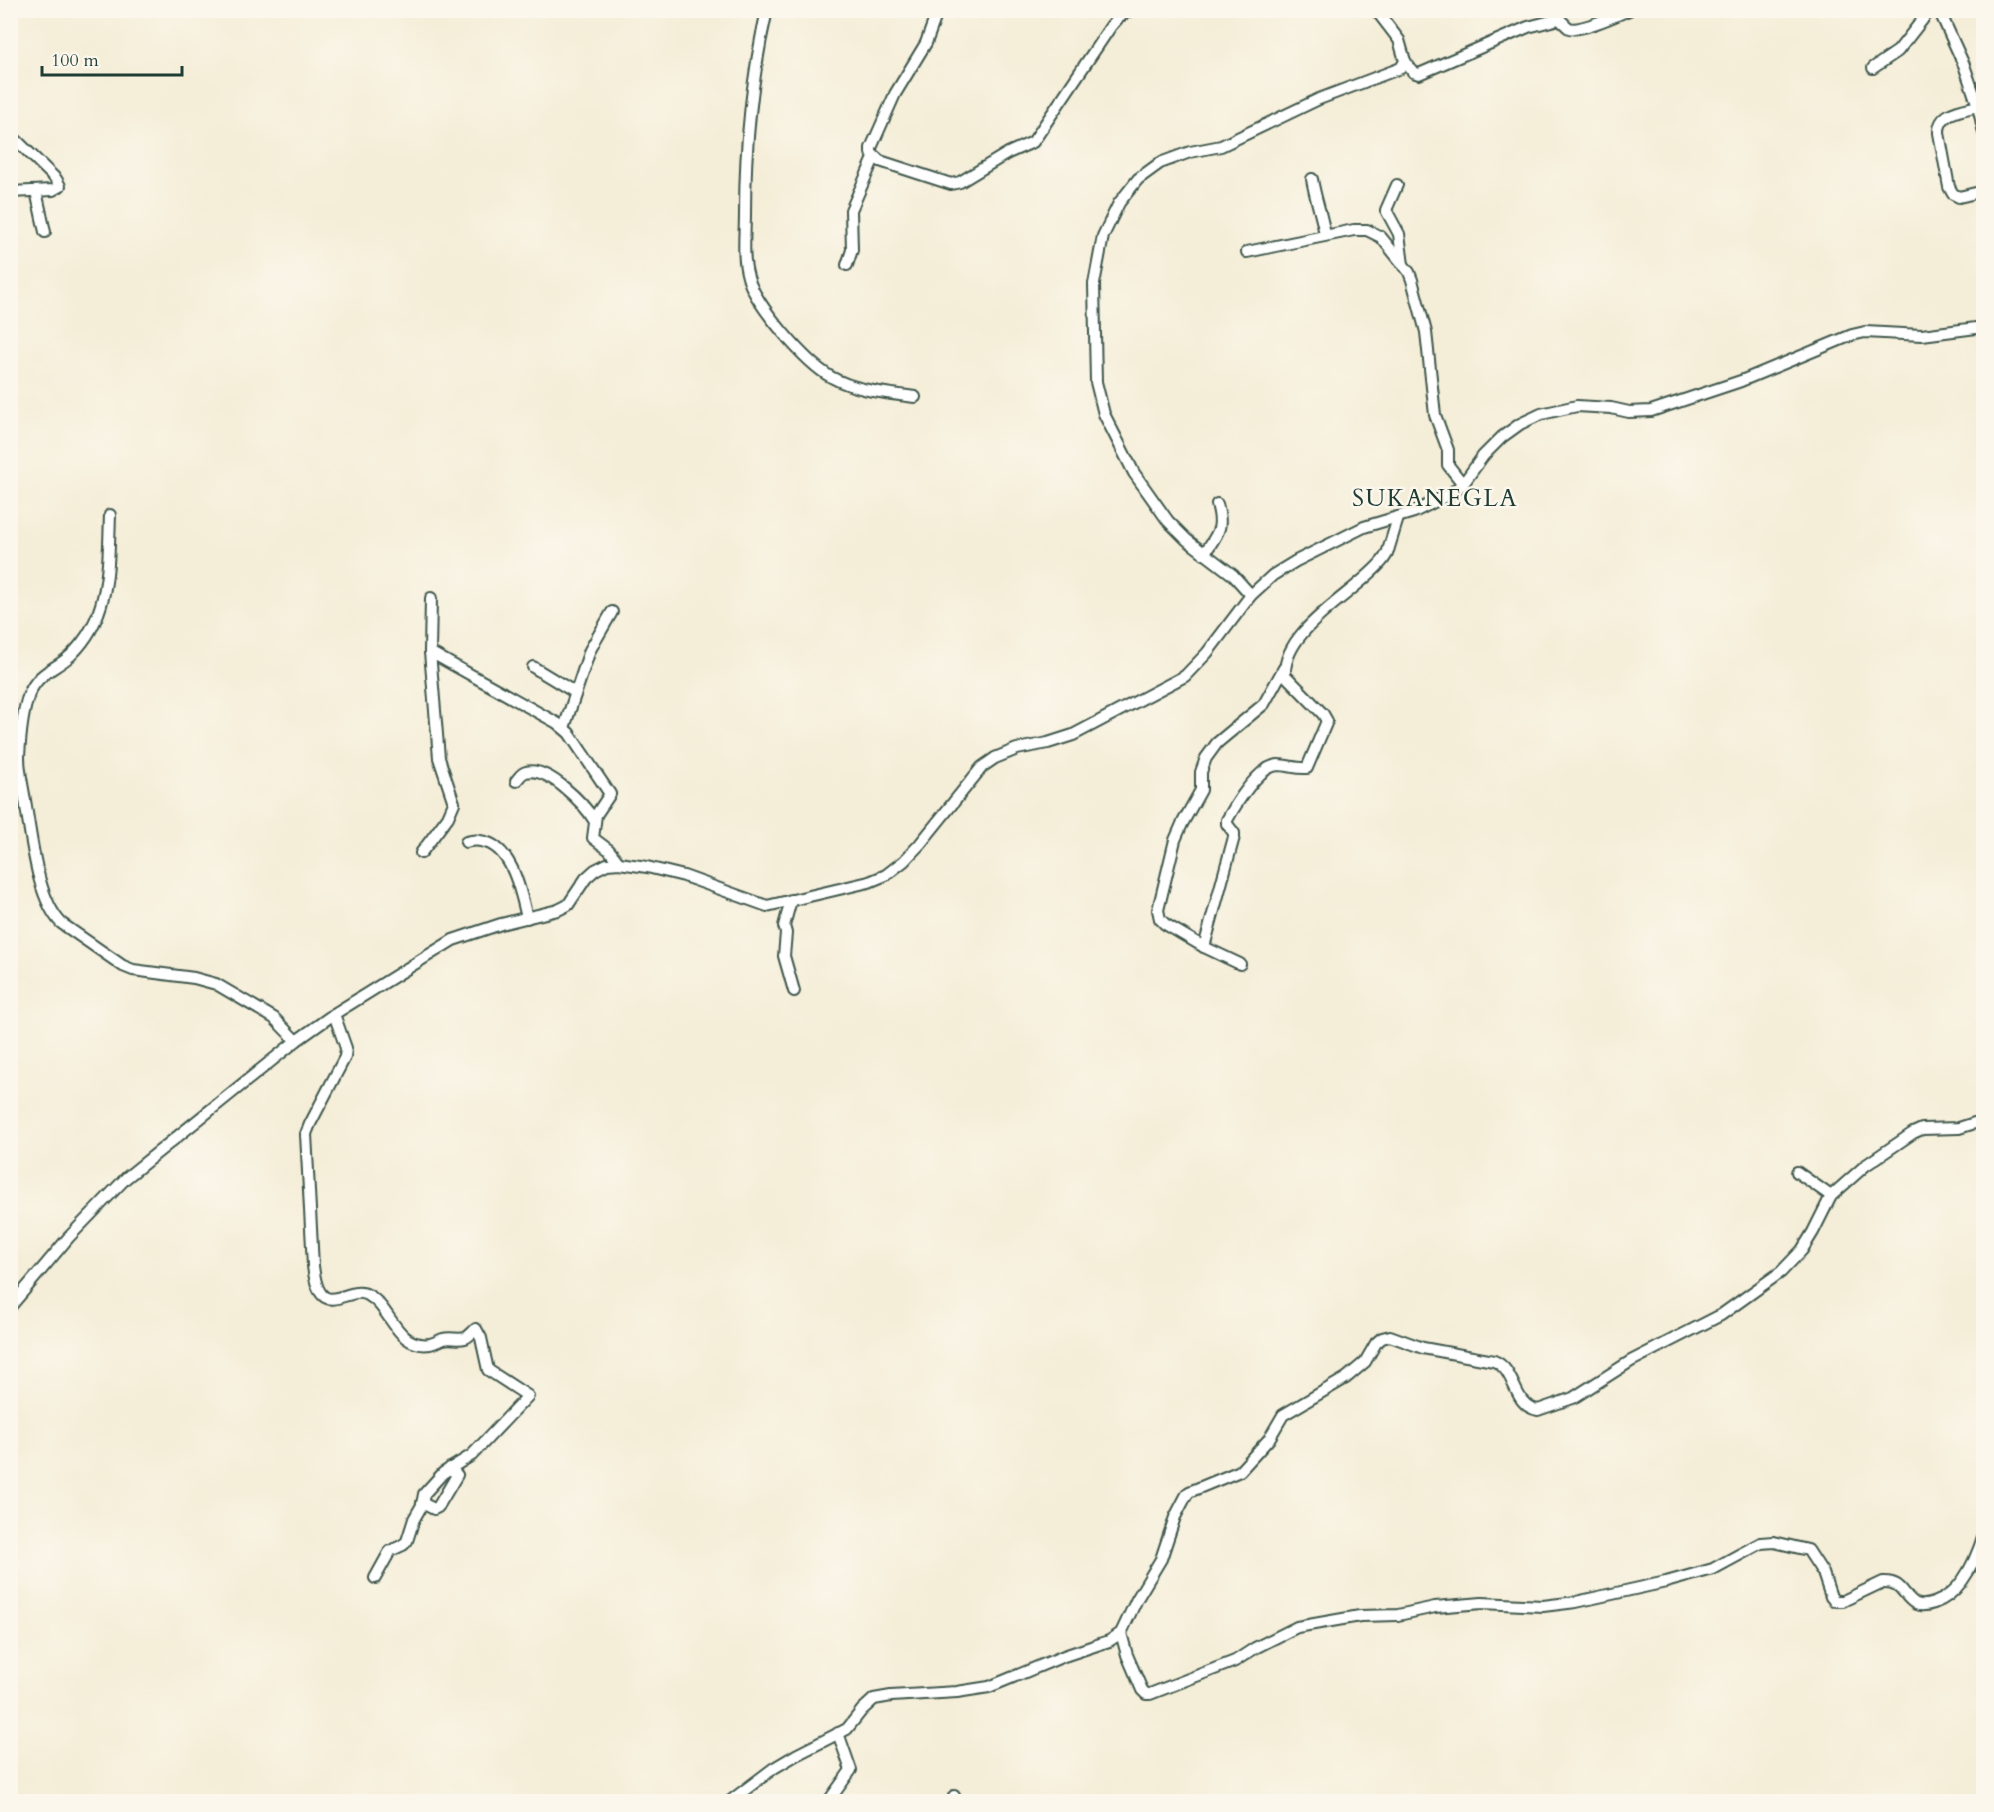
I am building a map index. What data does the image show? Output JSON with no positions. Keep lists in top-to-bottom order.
{
  "districts": ["SUKANEGLA"],
  "scale_bar": "100 m"
}
